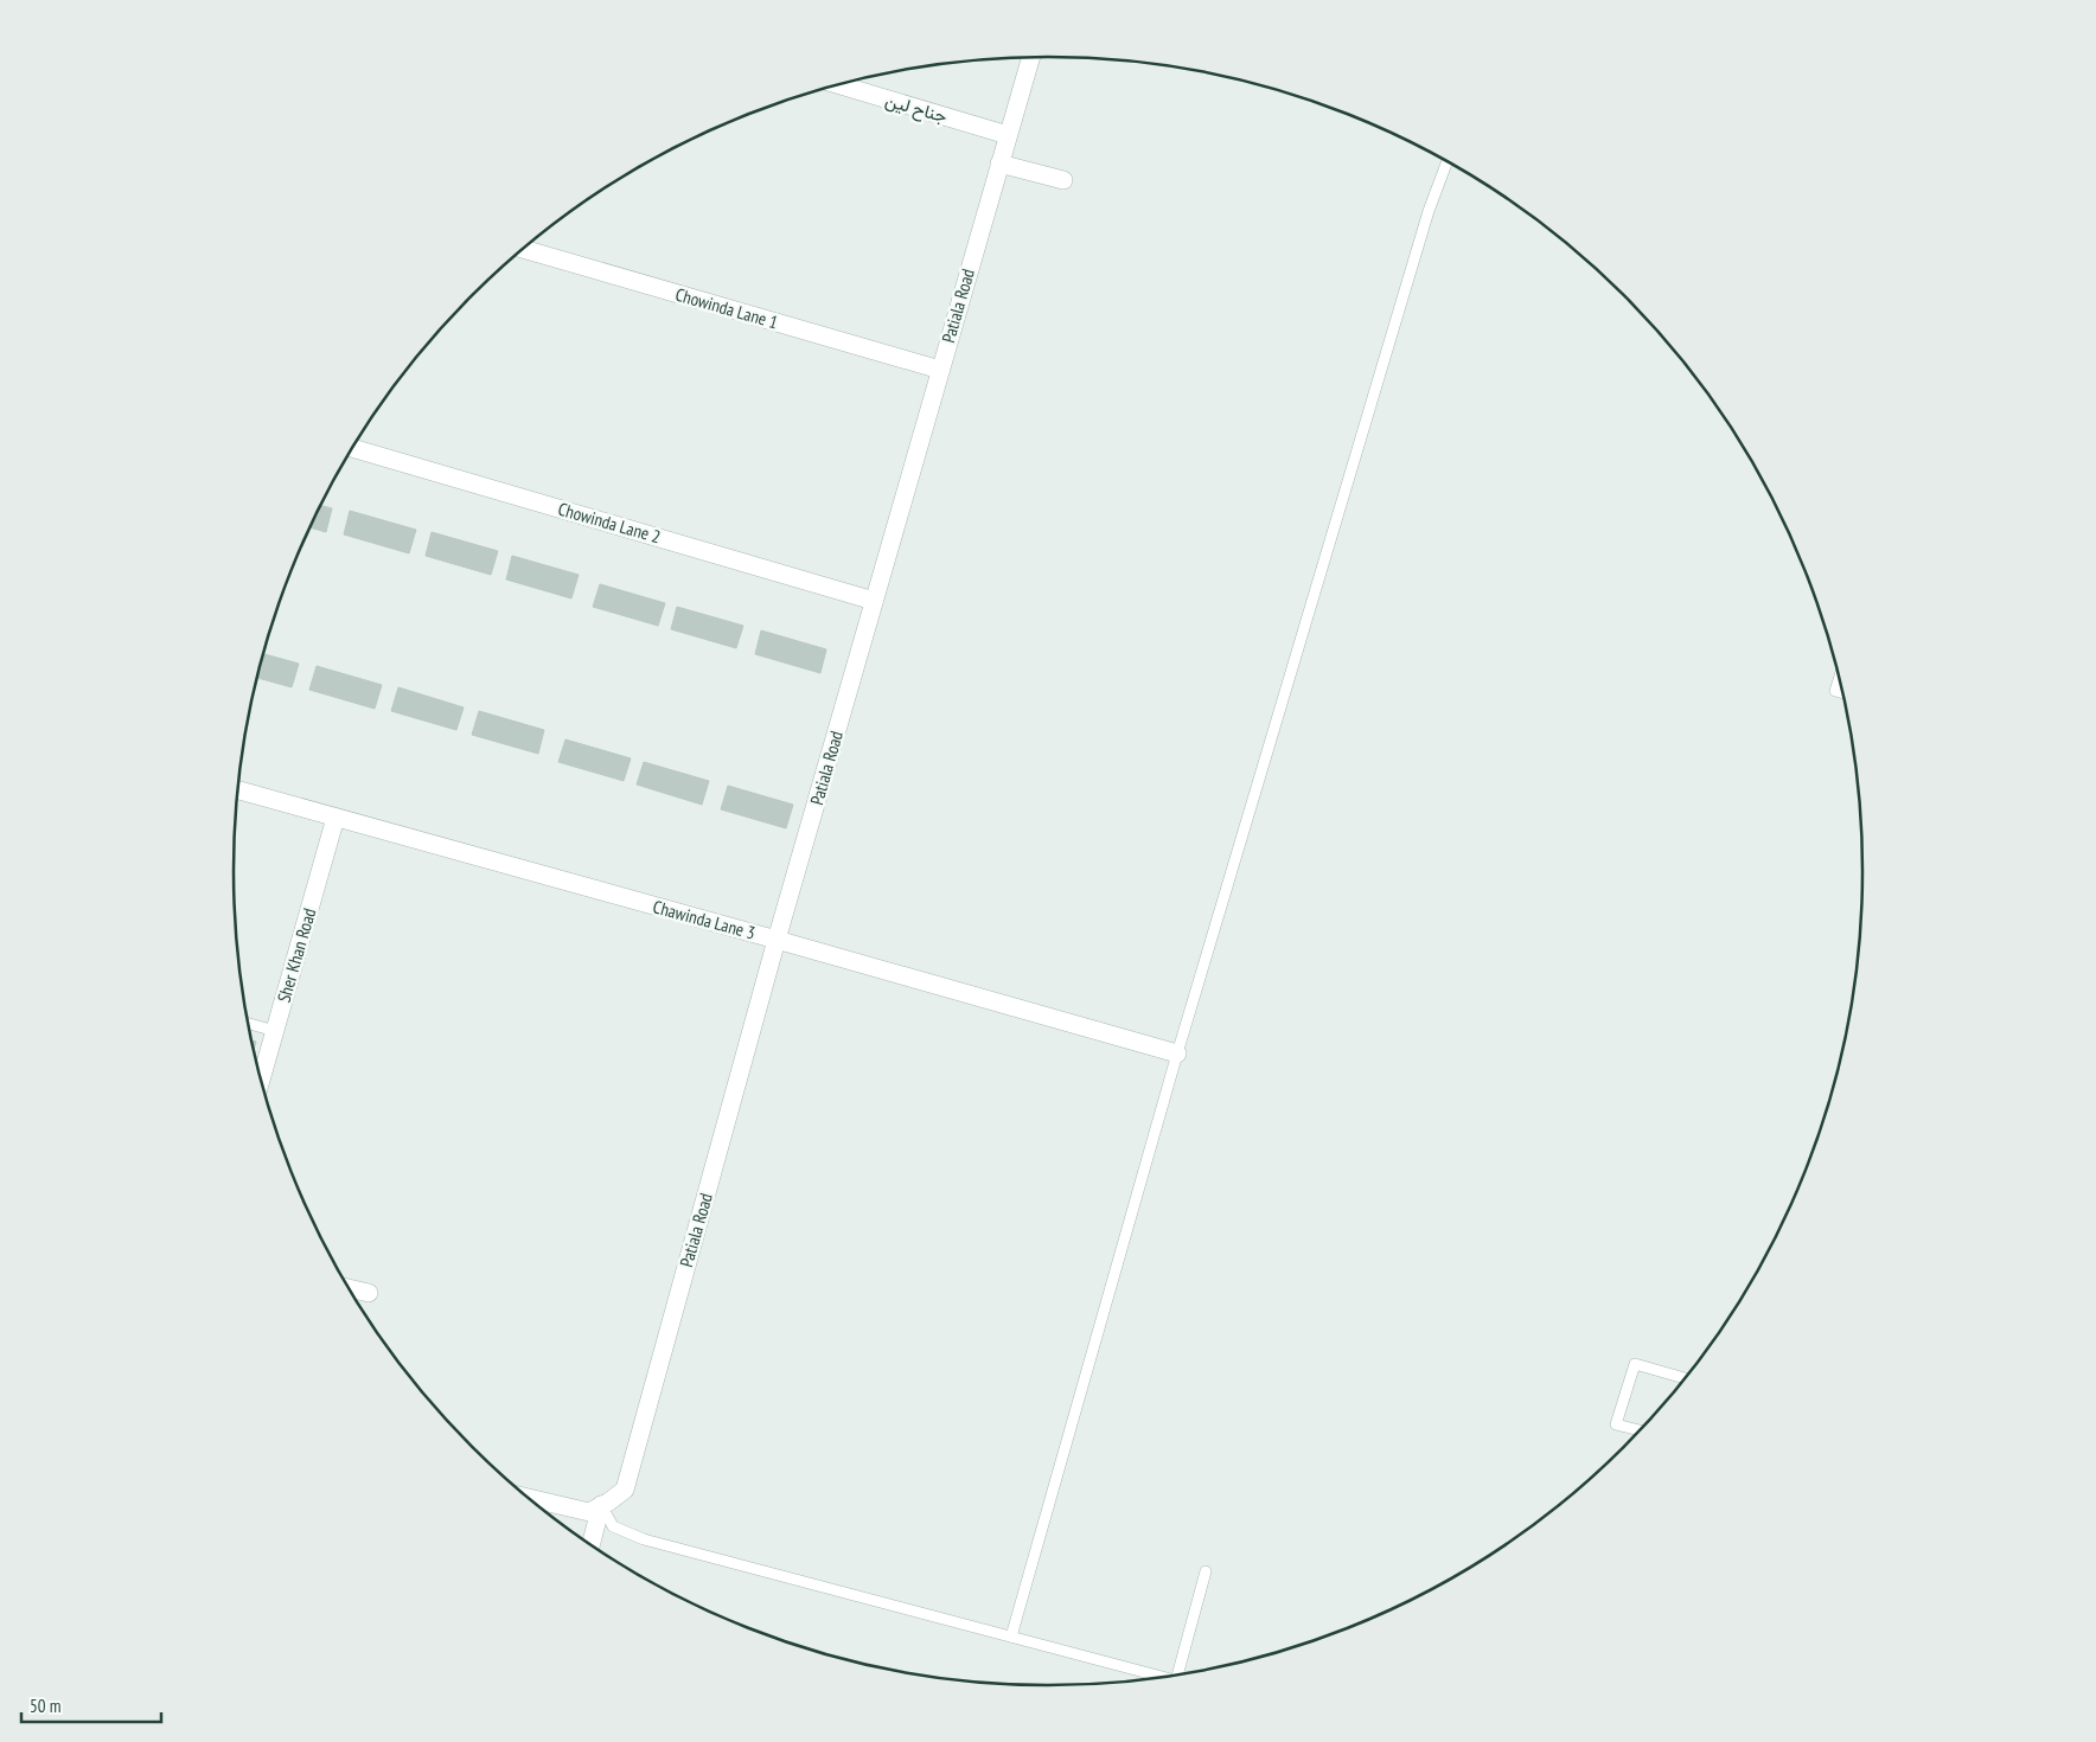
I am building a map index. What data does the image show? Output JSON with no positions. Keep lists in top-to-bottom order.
{
  "streets": {
    "street": [
      "جناح لین",
      "Patiala Road",
      "Chowinda Lane 1",
      "Chowinda Lane 2",
      "Chawinda Lane 3",
      "Sher Khan Road"
    ]
  },
  "crossings": [
    ["جناح لین", "Patiala Road"],
    ["Patiala Road", "Chowinda Lane 1"],
    ["Patiala Road", "Chowinda Lane 2"],
    ["Patiala Road", "Chawinda Lane 3"],
    ["Chawinda Lane 3", "Sher Khan Road"]
  ],
  "scale_bar": "50 m"
}
